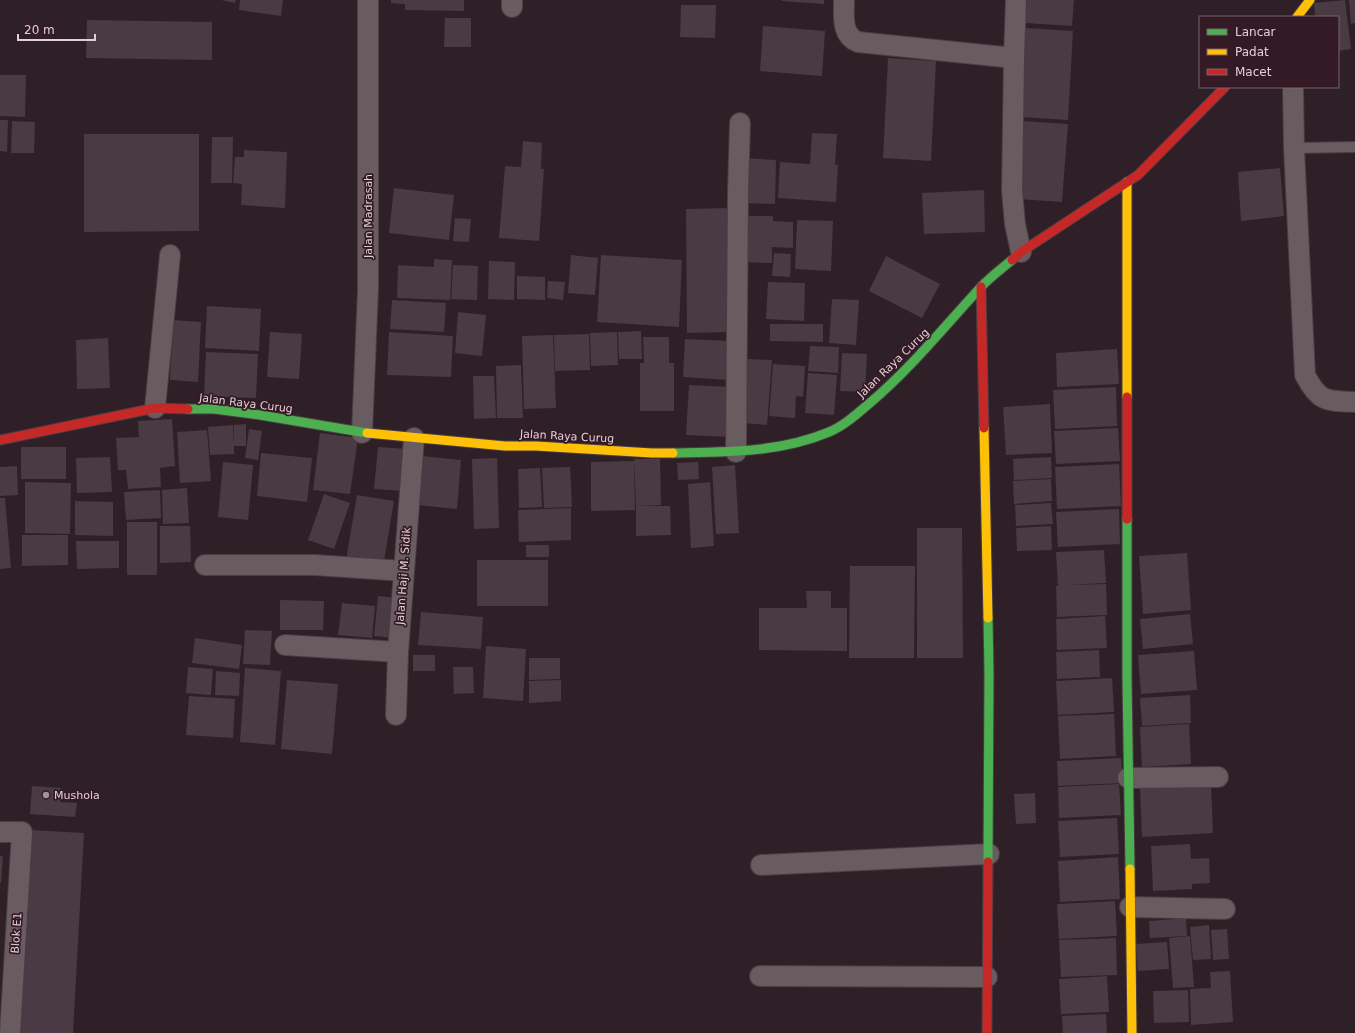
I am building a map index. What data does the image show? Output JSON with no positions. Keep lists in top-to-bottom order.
{
  "streets": {
    "street": [
      "Jalan Madrasah",
      "Jalan Raya Curug",
      "Jalan Haji M. Sidik",
      "Blok E1"
    ]
  },
  "crossings": [
    ["Jalan Madrasah", "Jalan Raya Curug"],
    ["Jalan Raya Curug", "Jalan Haji M. Sidik"]
  ],
  "places": ["Mushola"],
  "legend": ["Lancar", "Padat", "Macet"],
  "scale_bar": "20 m"
}
